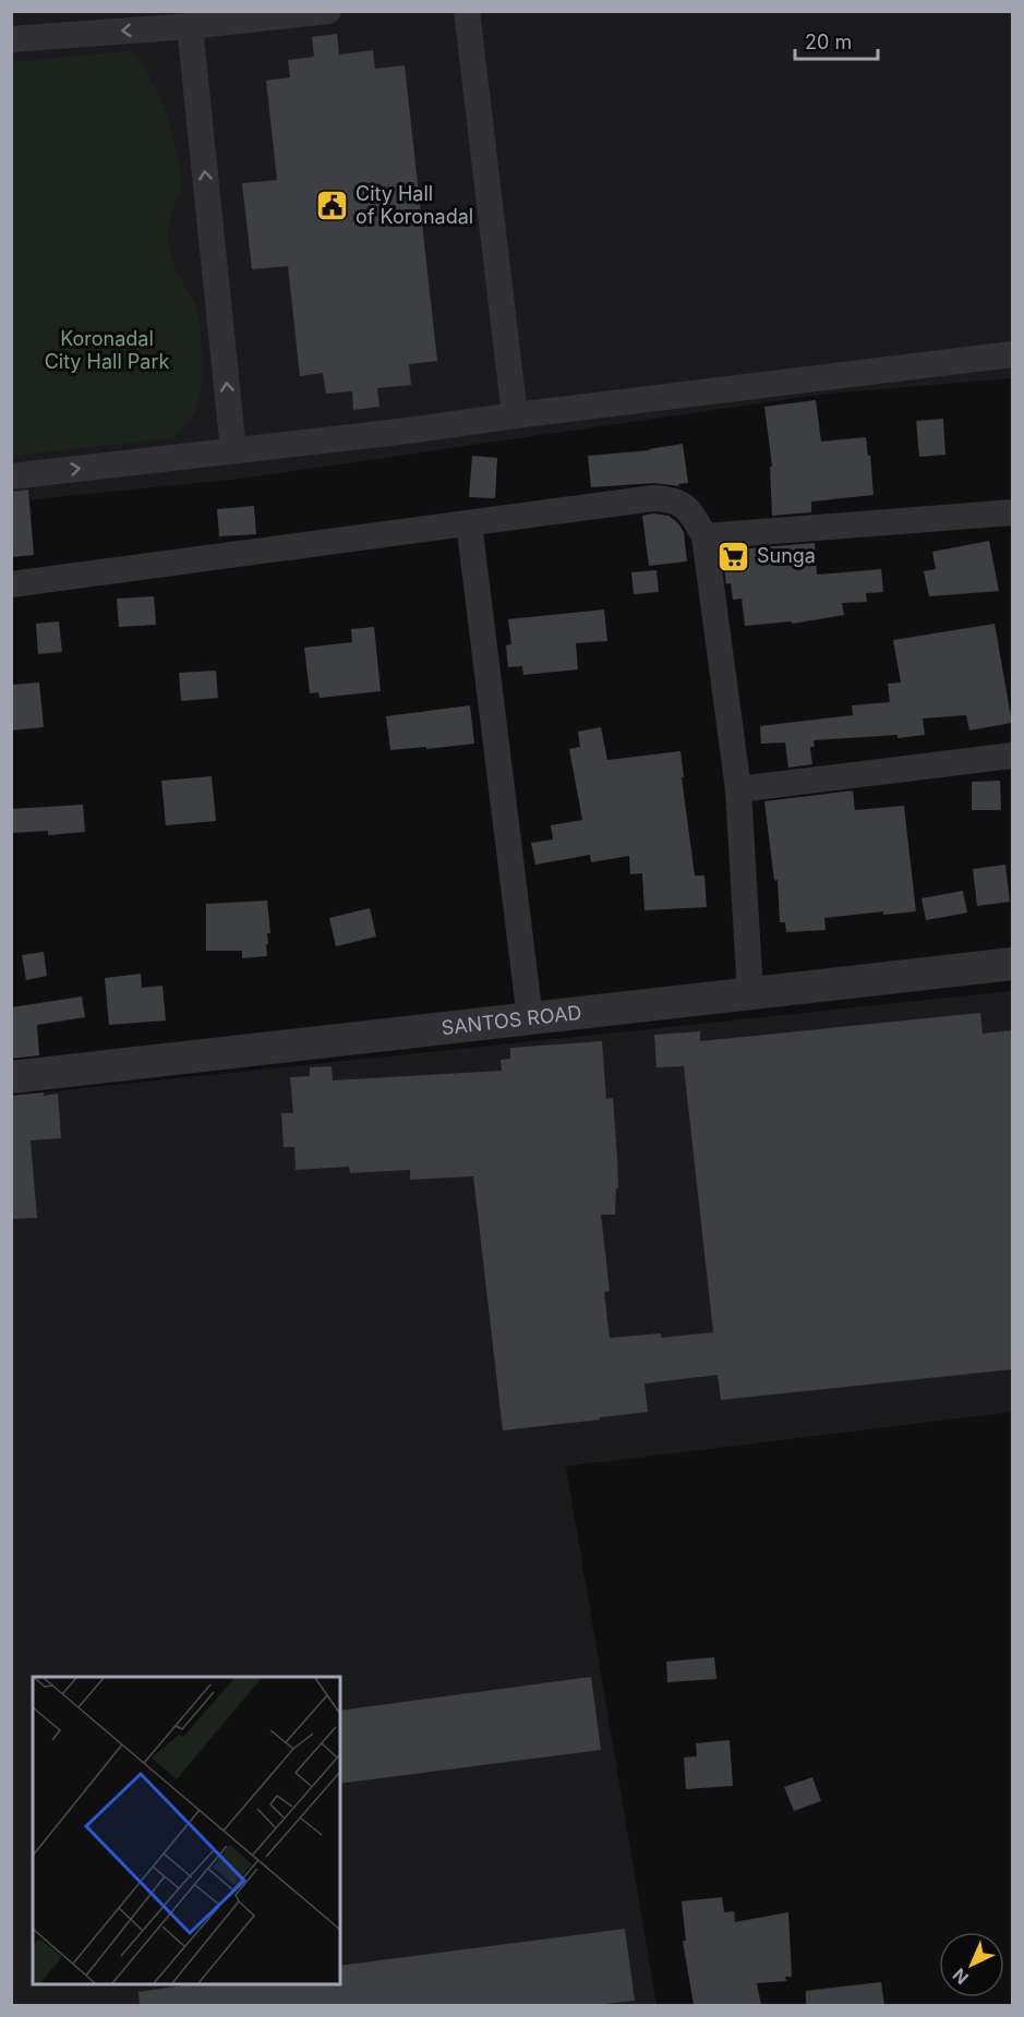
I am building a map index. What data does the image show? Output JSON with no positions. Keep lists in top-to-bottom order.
{
  "streets": {
    "street": ["SANTOS ROAD"]
  },
  "parks": ["Koronadal City Hall Park"],
  "places": {
    "public building": ["City Hall of Koronadal"],
    "supermarket": ["Sunga"]
  },
  "scale_bar": "20 m",
  "north": "bottom left"
}
